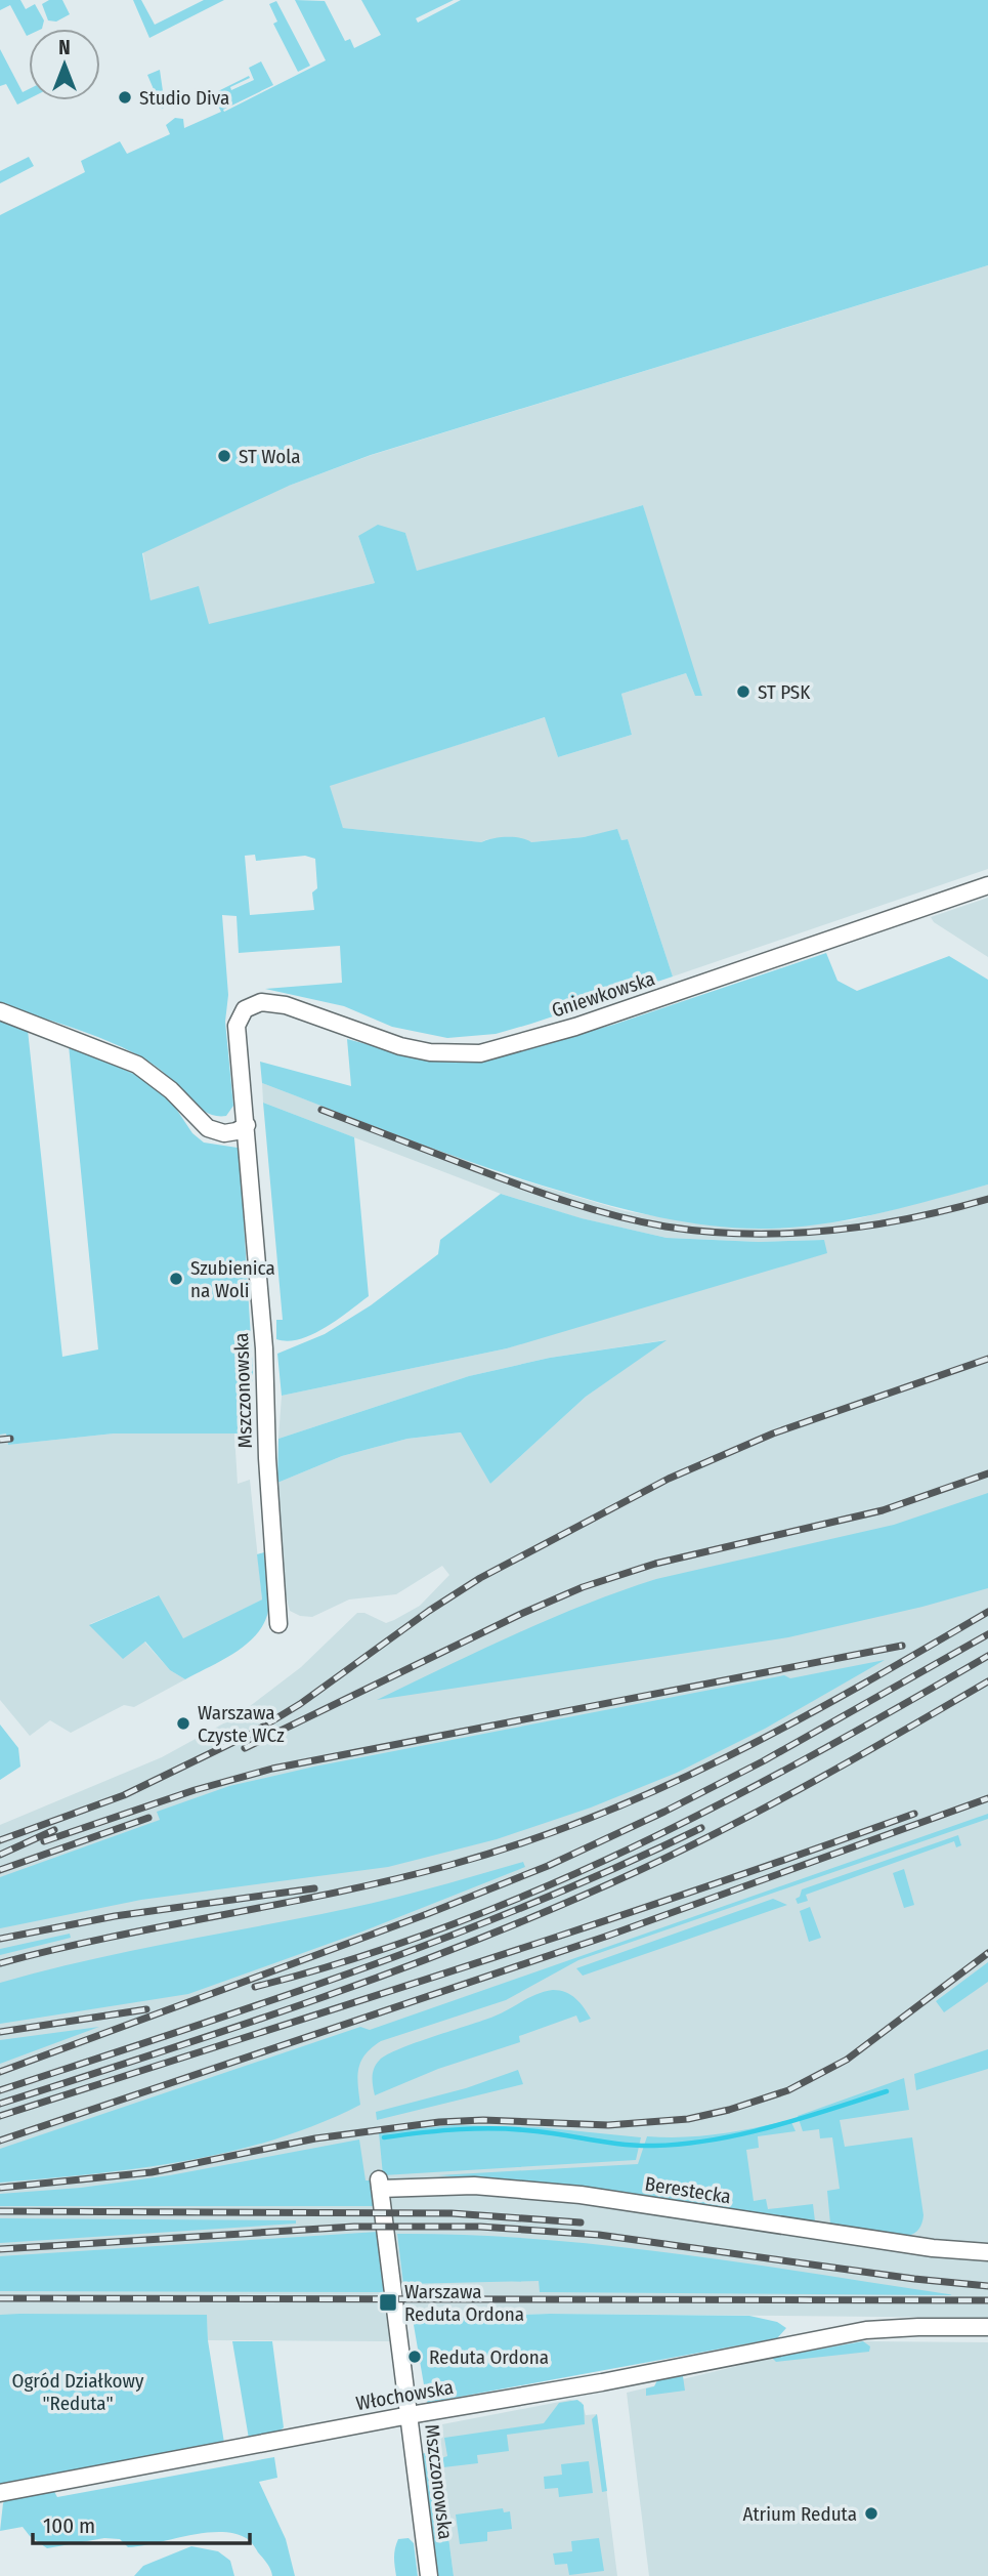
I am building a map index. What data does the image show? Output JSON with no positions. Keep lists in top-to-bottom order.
{
  "streets": {
    "street": [
      "Gniewkowska",
      "Mszczonowska",
      "Berestecka",
      "Włochowska"
    ]
  },
  "crossings": [
    ["Gniewkowska", "Mszczonowska"],
    ["Mszczonowska", "Berestecka"],
    ["Mszczonowska", "Włochowska"]
  ],
  "parks": ["Ogród Działkowy \"Reduta\""],
  "places": {
    "other": [
      "Studio Diva",
      "ST Wola",
      "ST PSK",
      "Szubienica na Woli",
      "Warszawa Czyste WCz",
      "Reduta Ordona",
      "Atrium Reduta"
    ],
    "transit": ["Warszawa Reduta Ordona"]
  },
  "scale_bar": "100 m",
  "north": "top"
}
